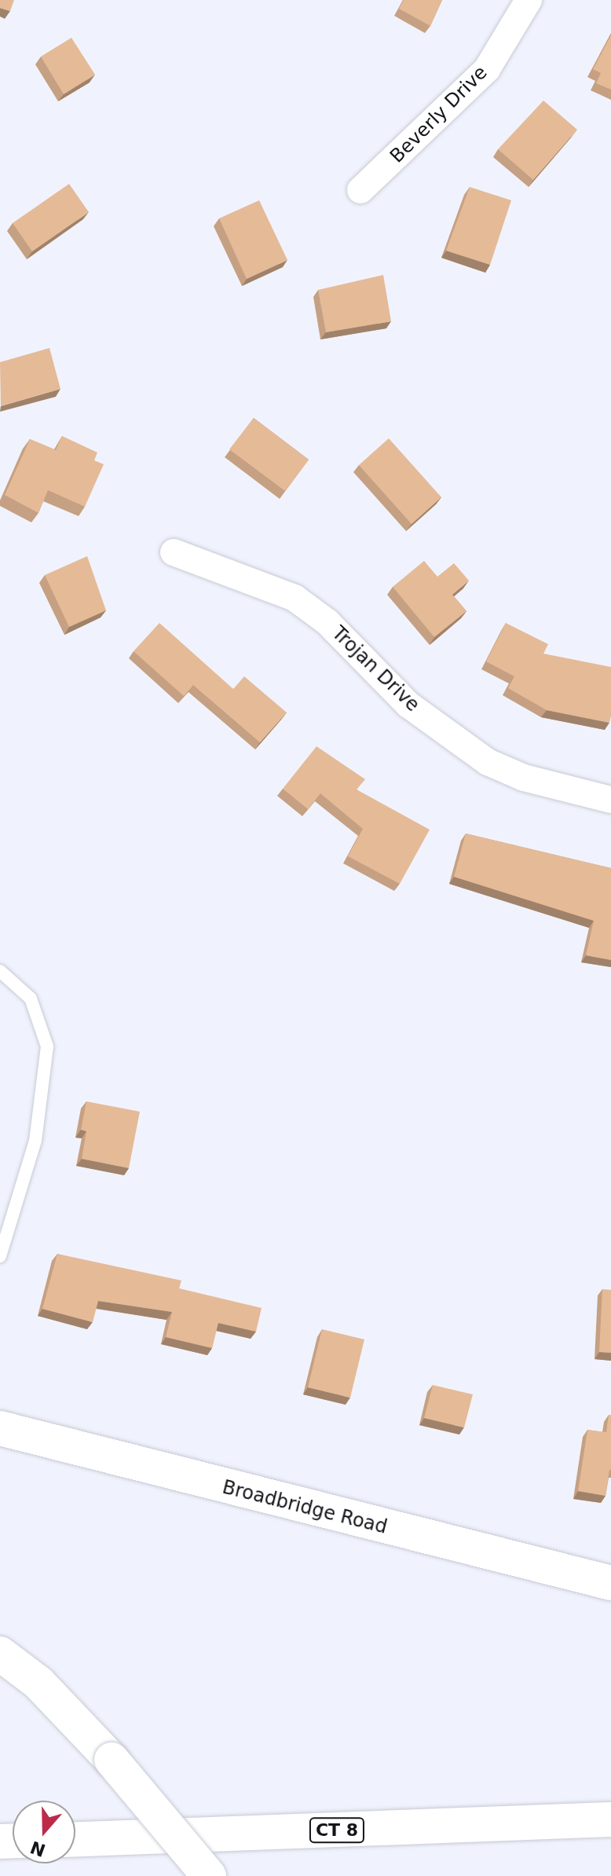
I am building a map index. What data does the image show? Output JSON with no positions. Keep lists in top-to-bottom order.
{
  "streets": {
    "main road": ["Broadbridge Road", "CT 8"],
    "street": ["Beverly Drive", "Trojan Drive"]
  },
  "north": "bottom"
}
